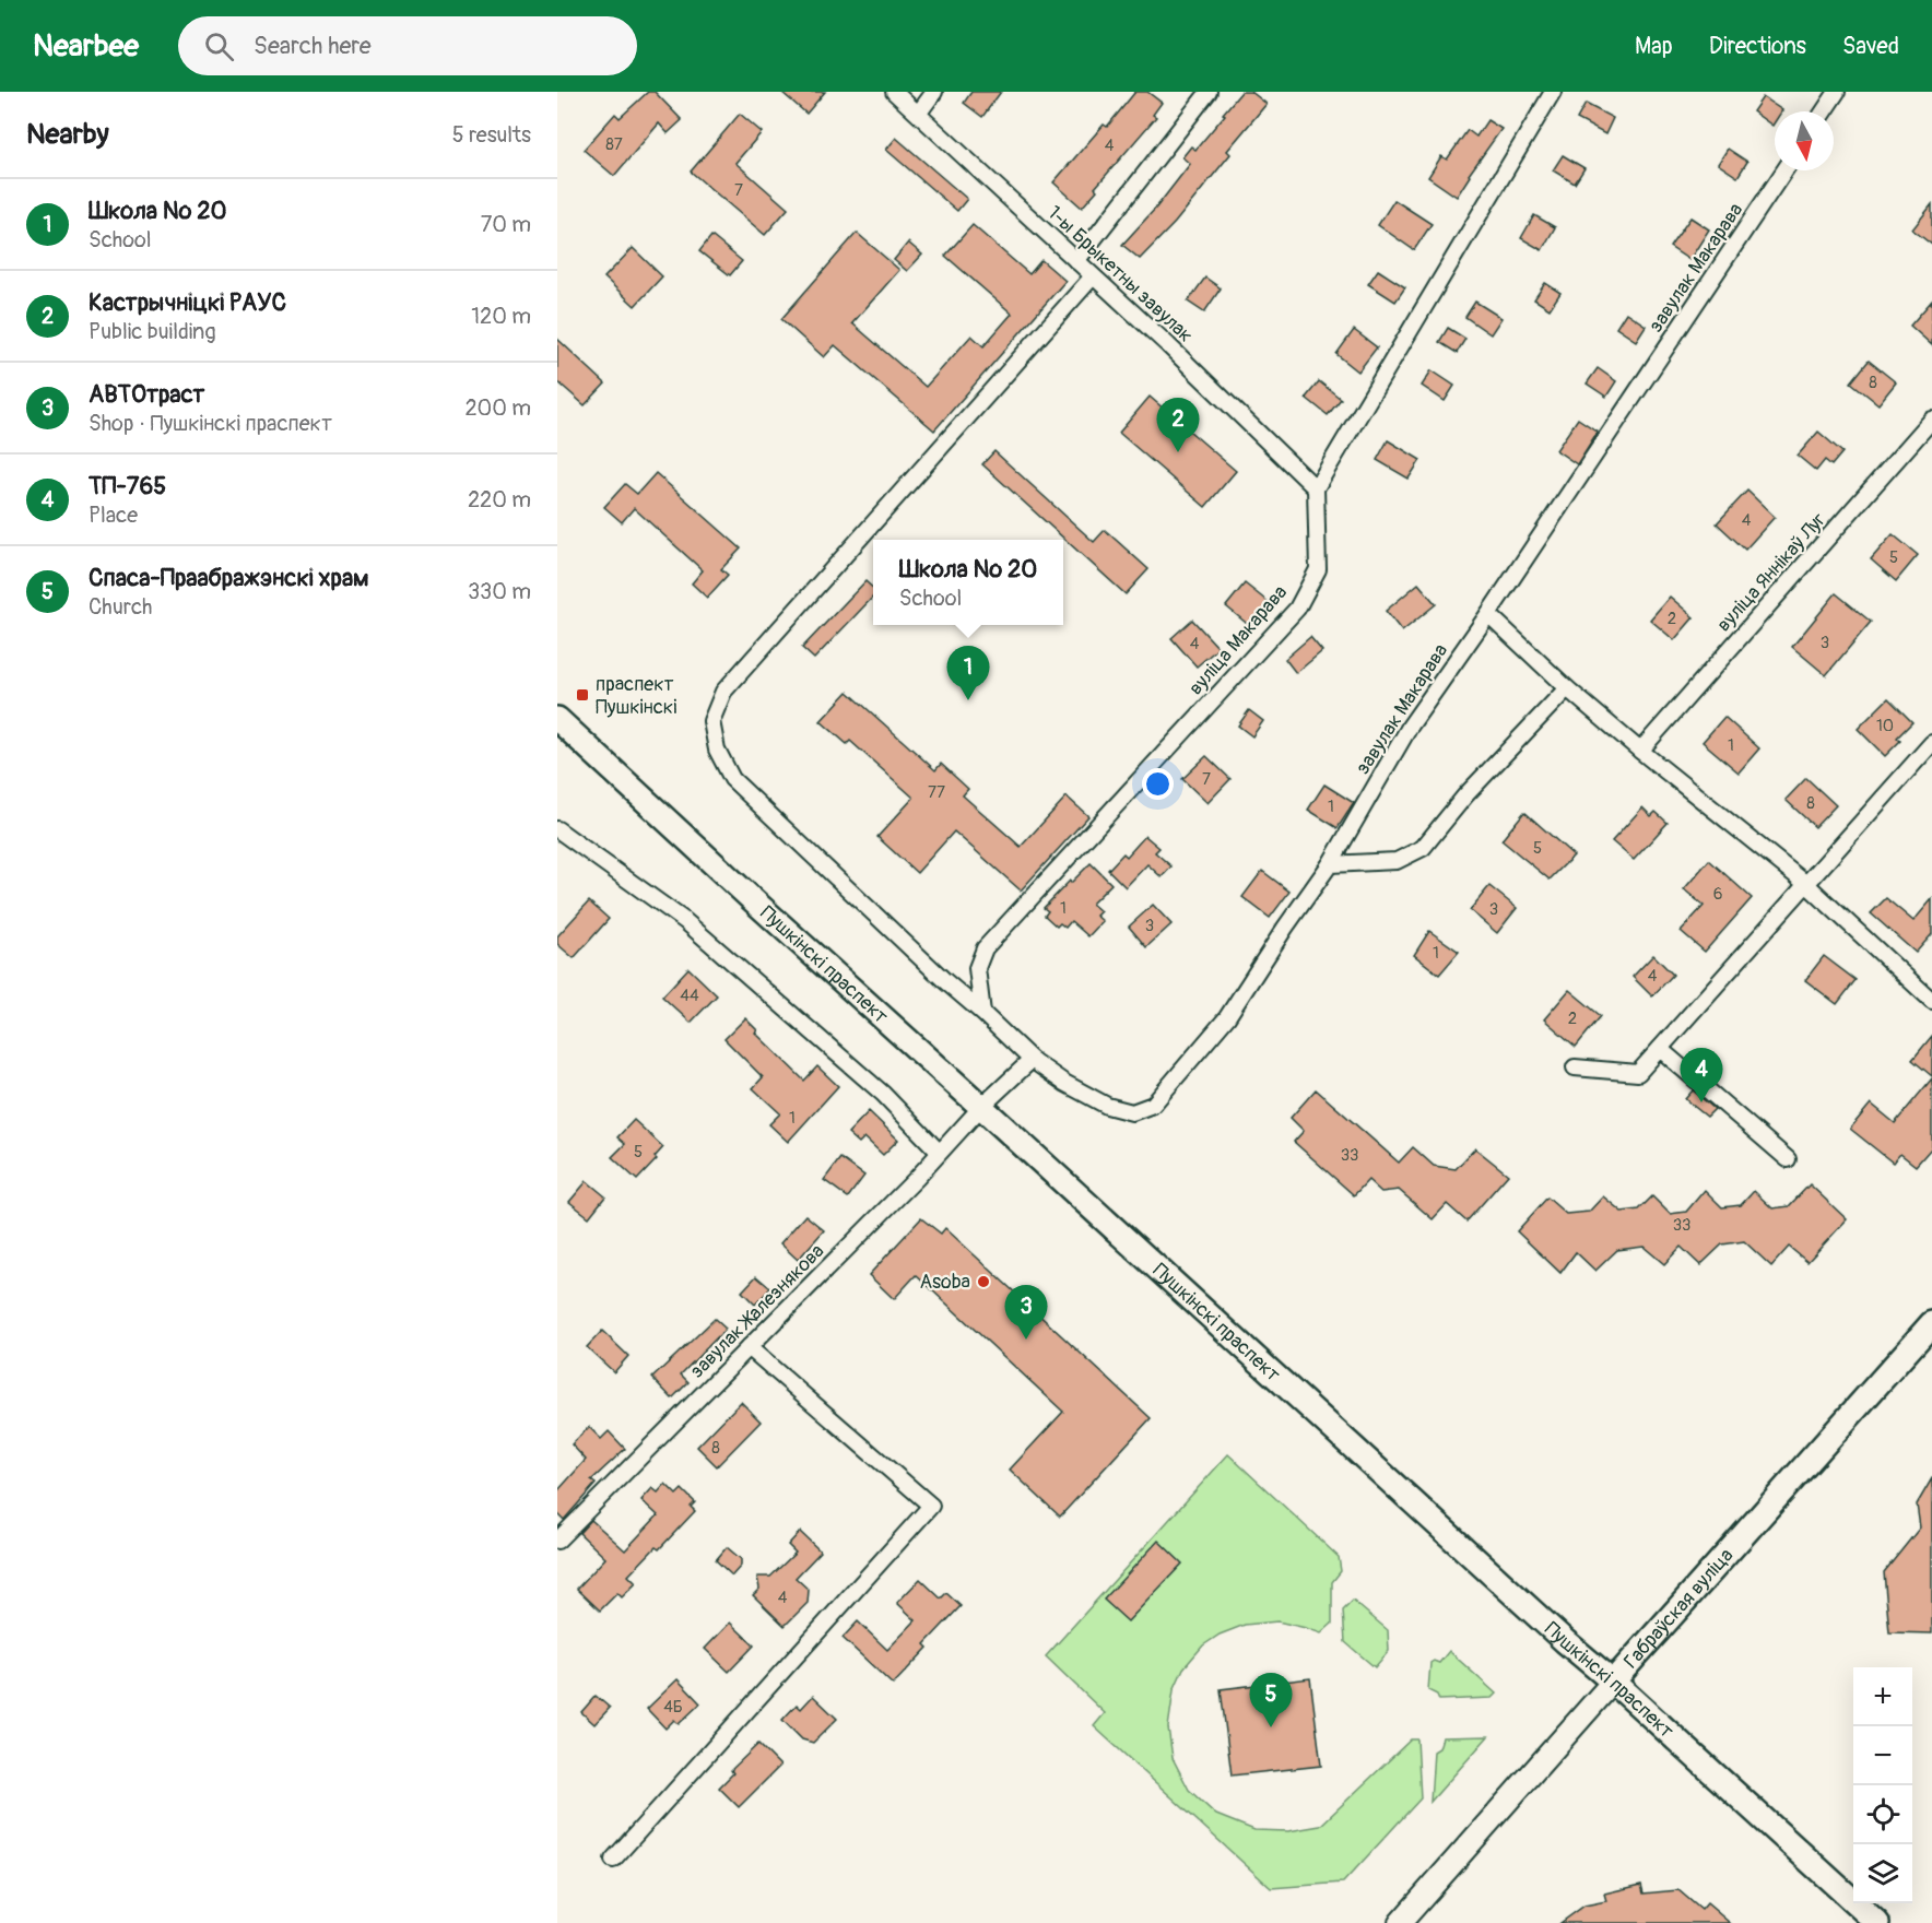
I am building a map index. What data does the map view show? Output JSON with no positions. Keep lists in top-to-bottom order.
{
  "streets": {
    "main road": ["Пушкінскі праспект", "Габраўская вуліца"],
    "street": [
      "завулак Макарава",
      "1-ы Брыкетны завулак",
      "вуліца Яннікаў Луг",
      "вуліца Макарава",
      "завулак Жалезнякова"
    ]
  },
  "crossings": [
    ["1-ы Брыкетны завулак", "вуліца Макарава"],
    ["Пушкінскі праспект", "завулак Жалезнякова"],
    ["Пушкінскі праспект", "Габраўская вуліца"]
  ],
  "places": {
    "transit": ["праспект Пушкінскі"],
    "other": ["Asoba"]
  },
  "house_numbers": [
    "87",
    "4",
    "7",
    "8",
    "4",
    "5",
    "2",
    "3",
    "4",
    "10",
    "1",
    "7",
    "77",
    "8",
    "1",
    "5",
    "6",
    "1",
    "3",
    "3",
    "1",
    "4",
    "44",
    "2",
    "1",
    "5",
    "33",
    "33",
    "8",
    "4",
    "4Б"
  ],
  "north": "bottom",
  "page": {
    "header": "Nearbee",
    "search": "Search here",
    "nav": ["Map", "Directions", "Saved"],
    "heading": ["Nearby", "5 results"],
    "list": [
      {
        "mark": "1",
        "name": "Школа № 20",
        "note": "School",
        "value": "70 m"
      },
      {
        "mark": "2",
        "name": "Кастрычніцкі РАУС",
        "note": "Public building",
        "value": "120 m"
      },
      {
        "mark": "3",
        "name": "АВТОтраст",
        "note": "Shop · Пушкінскі праспект",
        "value": "200 m"
      },
      {
        "mark": "4",
        "name": "ТП-765",
        "note": "Place",
        "value": "220 m"
      },
      {
        "mark": "5",
        "name": "Спаса-Праабражэнскі храм",
        "note": "Church",
        "value": "330 m"
      }
    ],
    "pins": [
      "2",
      "1",
      "4",
      "3",
      "5"
    ],
    "popup": ["Школа № 20", "School"],
    "map_buttons": ["+", "−"]
  }
}
